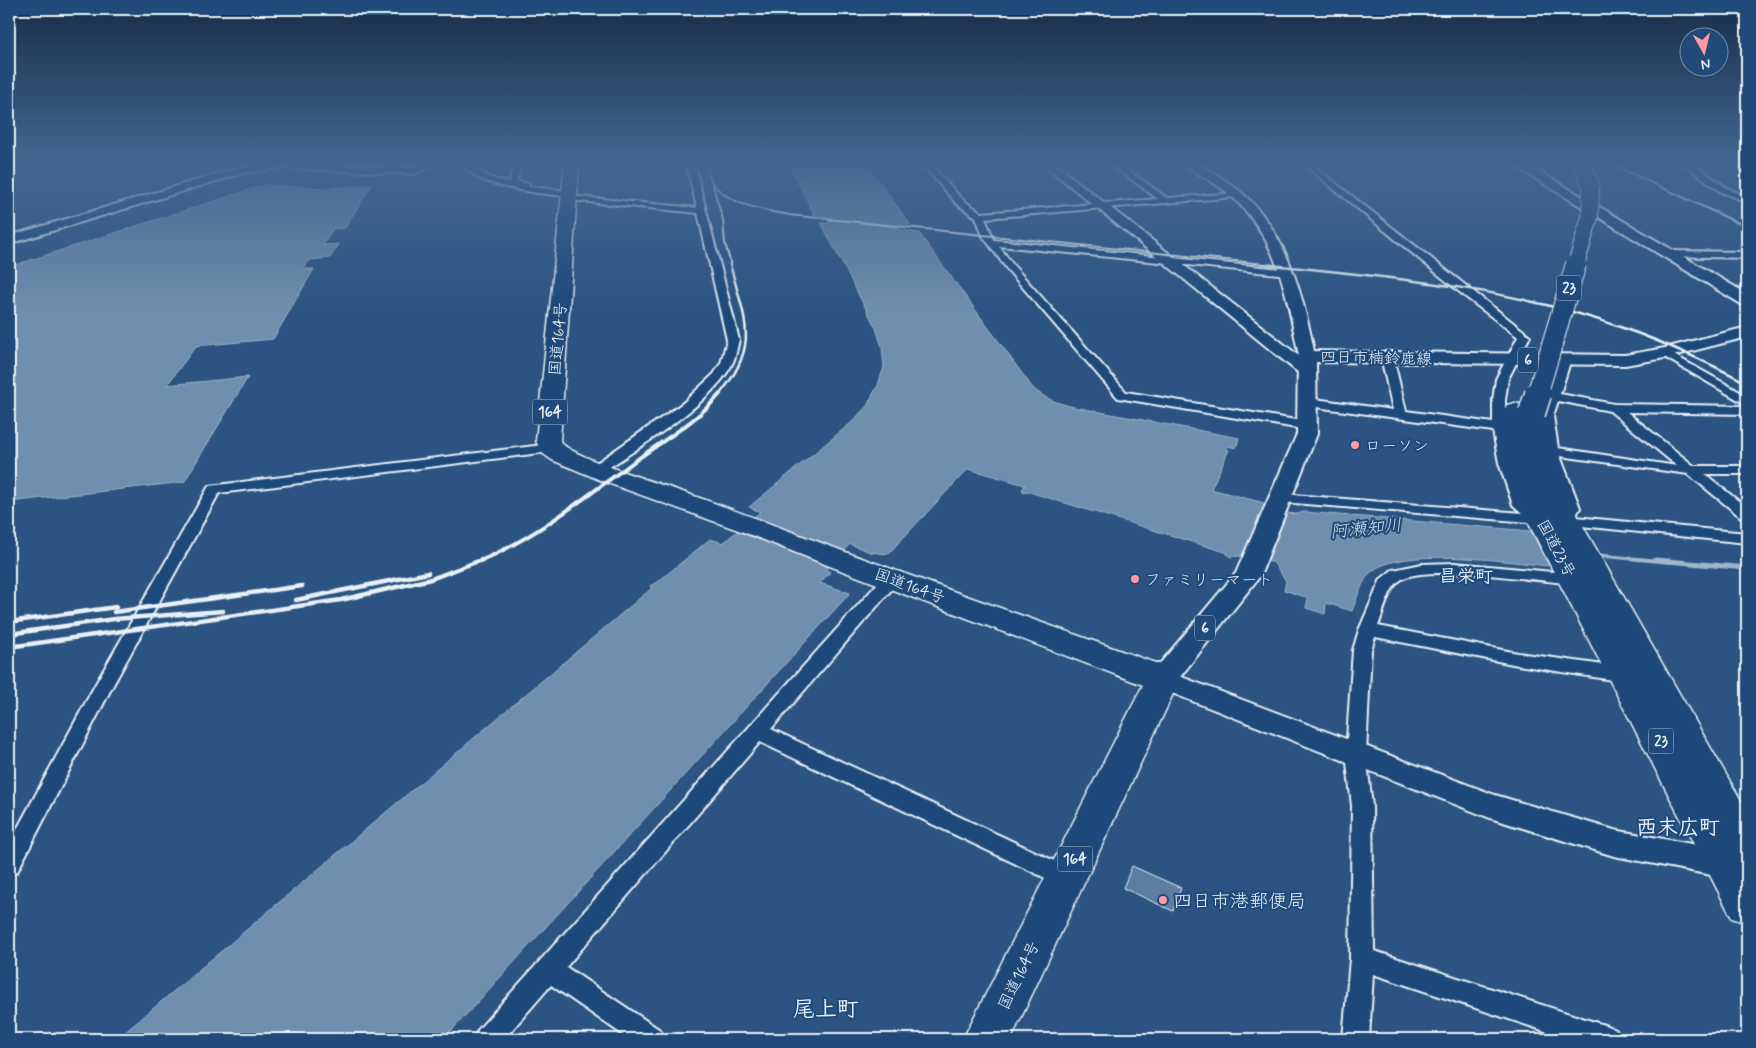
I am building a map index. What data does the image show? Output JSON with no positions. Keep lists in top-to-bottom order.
{
  "streets": {
    "highway": [
      "23",
      "国道164号",
      "164",
      "国道23号"
    ],
    "main road": ["四日市楠鈴鹿線", "6"]
  },
  "crossings": [
    ["国道164号", "四日市楠鈴鹿線"]
  ],
  "districts": ["昌栄町", "西末広町", "尾上町"],
  "water": ["阿瀬知川"],
  "places": ["ローソン", "ファミリーマート", "四日市港郵便局"],
  "north": "bottom"
}
